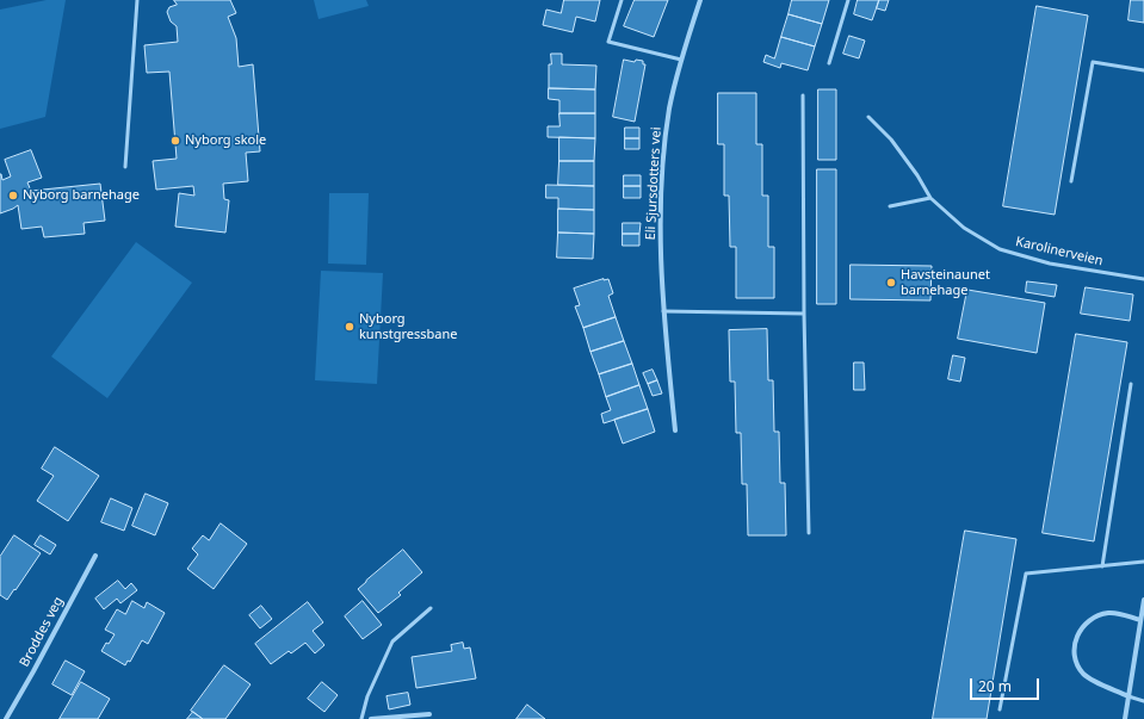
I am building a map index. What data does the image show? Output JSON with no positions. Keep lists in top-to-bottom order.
{
  "streets": {
    "street": ["Eli Sjursdotters vei", "Broddes veg"],
    "lane": ["Karolinerveien"]
  },
  "places": [
    "Nyborg skole",
    "Nyborg barnehage",
    "Havsteinaunet barnehage",
    "Nyborg kunstgressbane"
  ],
  "scale_bar": "20 m"
}
